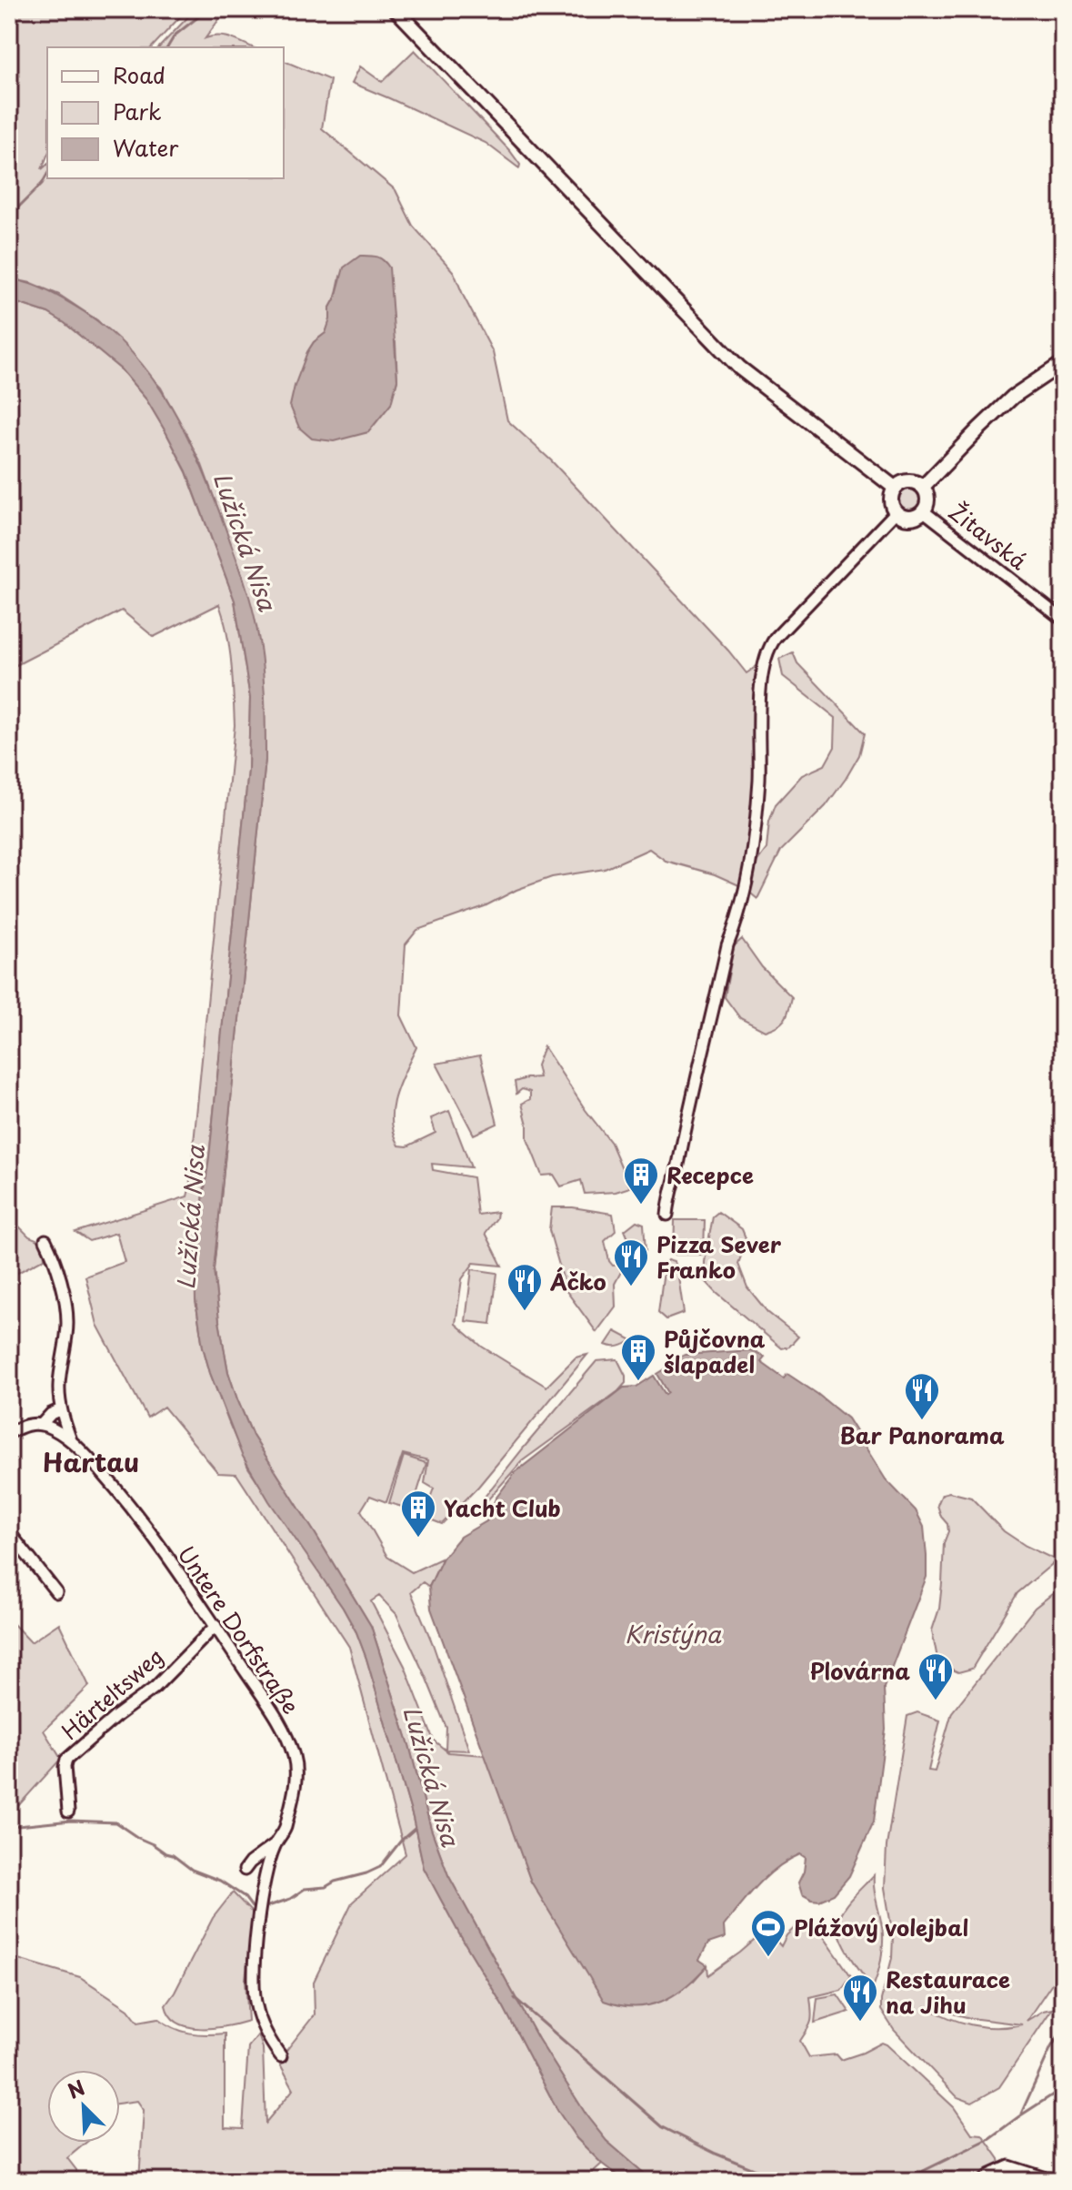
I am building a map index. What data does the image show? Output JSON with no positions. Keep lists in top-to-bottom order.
{
  "streets": {
    "street": ["Žitavská", "Untere Dorfstraße", "Härteltsweg"]
  },
  "crossings": [
    ["Untere Dorfstraße", "Härteltsweg"]
  ],
  "districts": ["Hartau"],
  "water": ["Lužická Nisa", "Kristýna"],
  "places": {
    "building": ["Recepce", "Půjčovna šlapadel", "Yacht Club"],
    "restaurant": [
      "Pizza Sever Franko",
      "Áčko",
      "Bar Panorama",
      "Plovárna",
      "Restaurace na Jihu"
    ],
    "sports": ["Plážový volejbal"]
  },
  "legend": ["Road", "Park", "Water"],
  "north": "top left"
}
